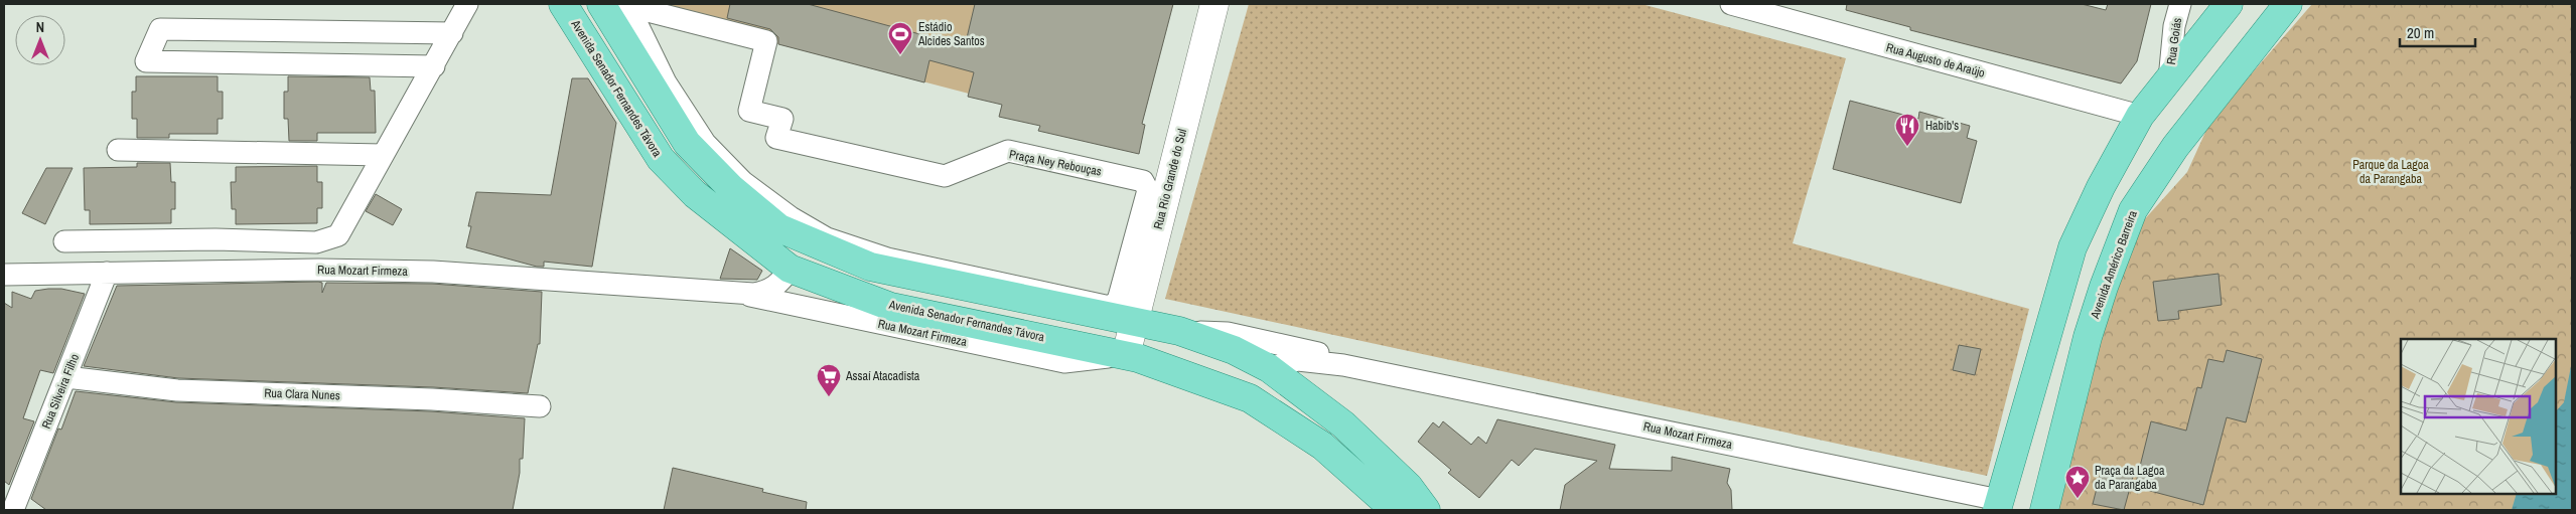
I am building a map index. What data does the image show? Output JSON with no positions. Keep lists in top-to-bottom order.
{
  "streets": {
    "main road": ["Avenida Senador Fernandes Távora", "Avenida Américo Barreira"],
    "street": [
      "Rua Goiás",
      "Rua Augusto de Araújo",
      "Praça Ney Rebouças",
      "Rua Rio Grande do Sul",
      "Rua Mozart Firmeza",
      "Rua Silveira Filho",
      "Rua Clara Nunes"
    ]
  },
  "crossings": [
    ["Avenida Senador Fernandes Távora", "Rua Rio Grande do Sul"],
    ["Avenida Senador Fernandes Távora", "Rua Mozart Firmeza"],
    ["Rua Rio Grande do Sul", "Rua Mozart Firmeza"],
    ["Rua Mozart Firmeza", "Rua Silveira Filho"],
    ["Rua Silveira Filho", "Rua Clara Nunes"]
  ],
  "parks": ["Parque da Lagoa da Parangaba"],
  "places": {
    "sports": ["Estádio Alcides Santos"],
    "restaurant": ["Habib's"],
    "supermarket": ["Assaí Atacadista"],
    "place": ["Praça da Lagoa da Parangaba"]
  },
  "scale_bar": "20 m",
  "north": "top"
}
